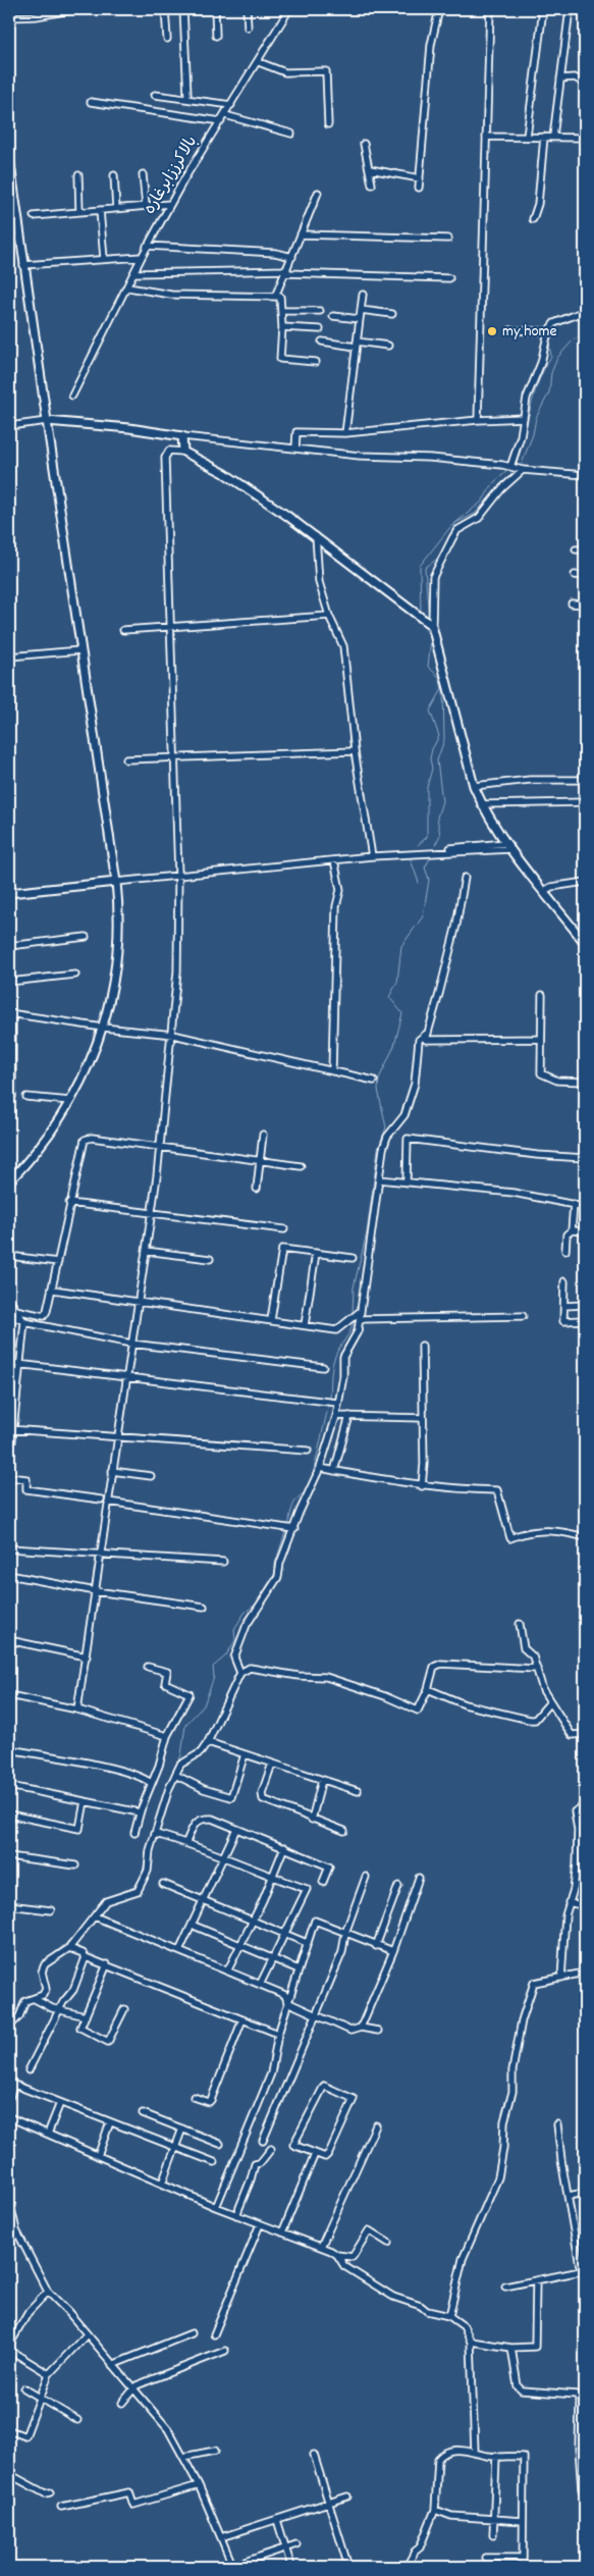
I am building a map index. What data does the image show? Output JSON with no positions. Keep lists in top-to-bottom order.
{
  "streets": {
    "street": ["بالاکرززابرغاره"]
  },
  "places": ["my home"]
}
